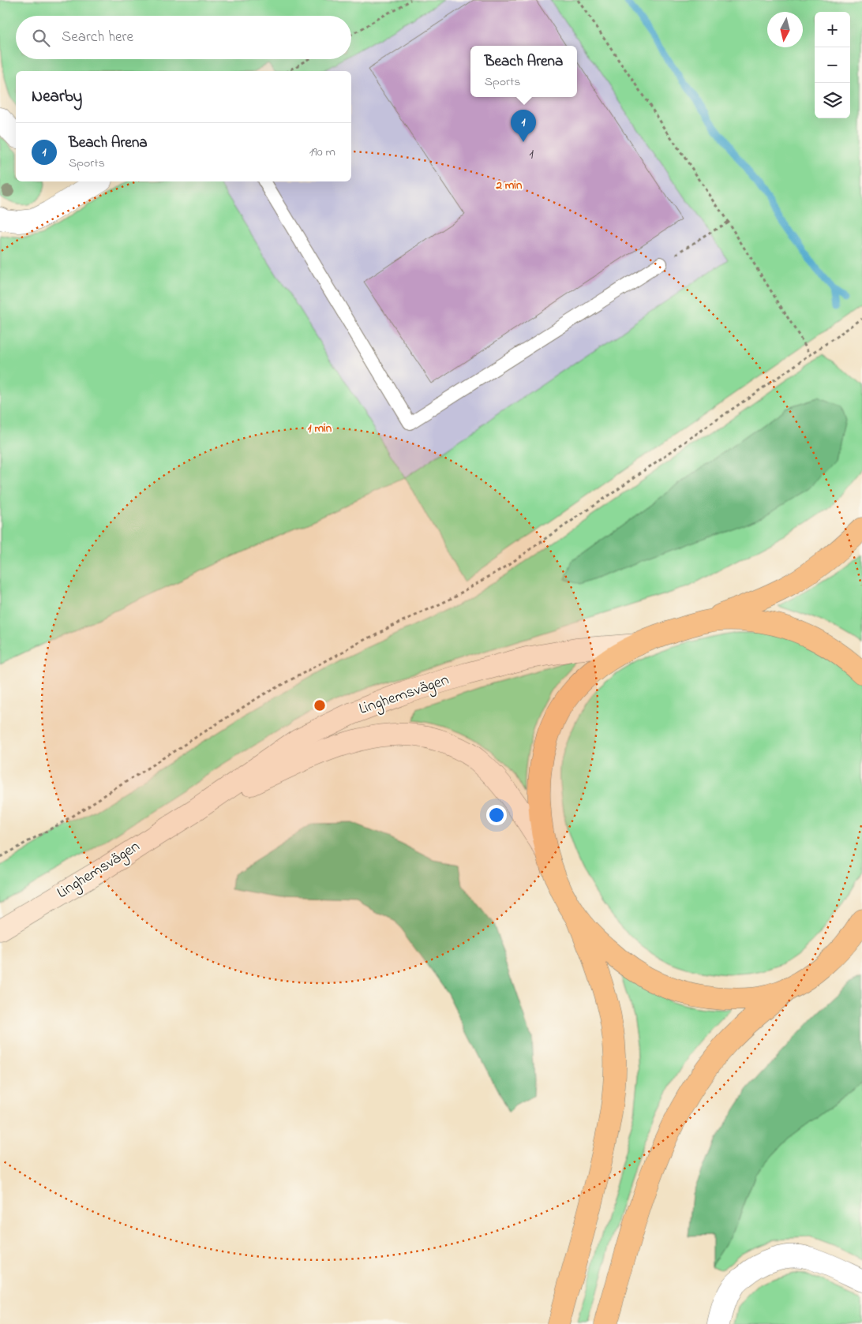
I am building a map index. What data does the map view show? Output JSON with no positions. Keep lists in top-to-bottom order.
{
  "streets": {
    "main road": ["Linghemsvägen"]
  },
  "house_numbers": ["1"],
  "north": "bottom",
  "page": {
    "map_buttons": ["+", "−"],
    "search": "Search here",
    "popup": ["Beach Arena", "Sports"],
    "heading": "Nearby",
    "pins": "1",
    "list": [
      {
        "mark": "1",
        "name": "Beach Arena",
        "note": "Sports",
        "value": "190 m"
      }
    ]
  },
  "rings": ["2 min", "1 min"]
}
